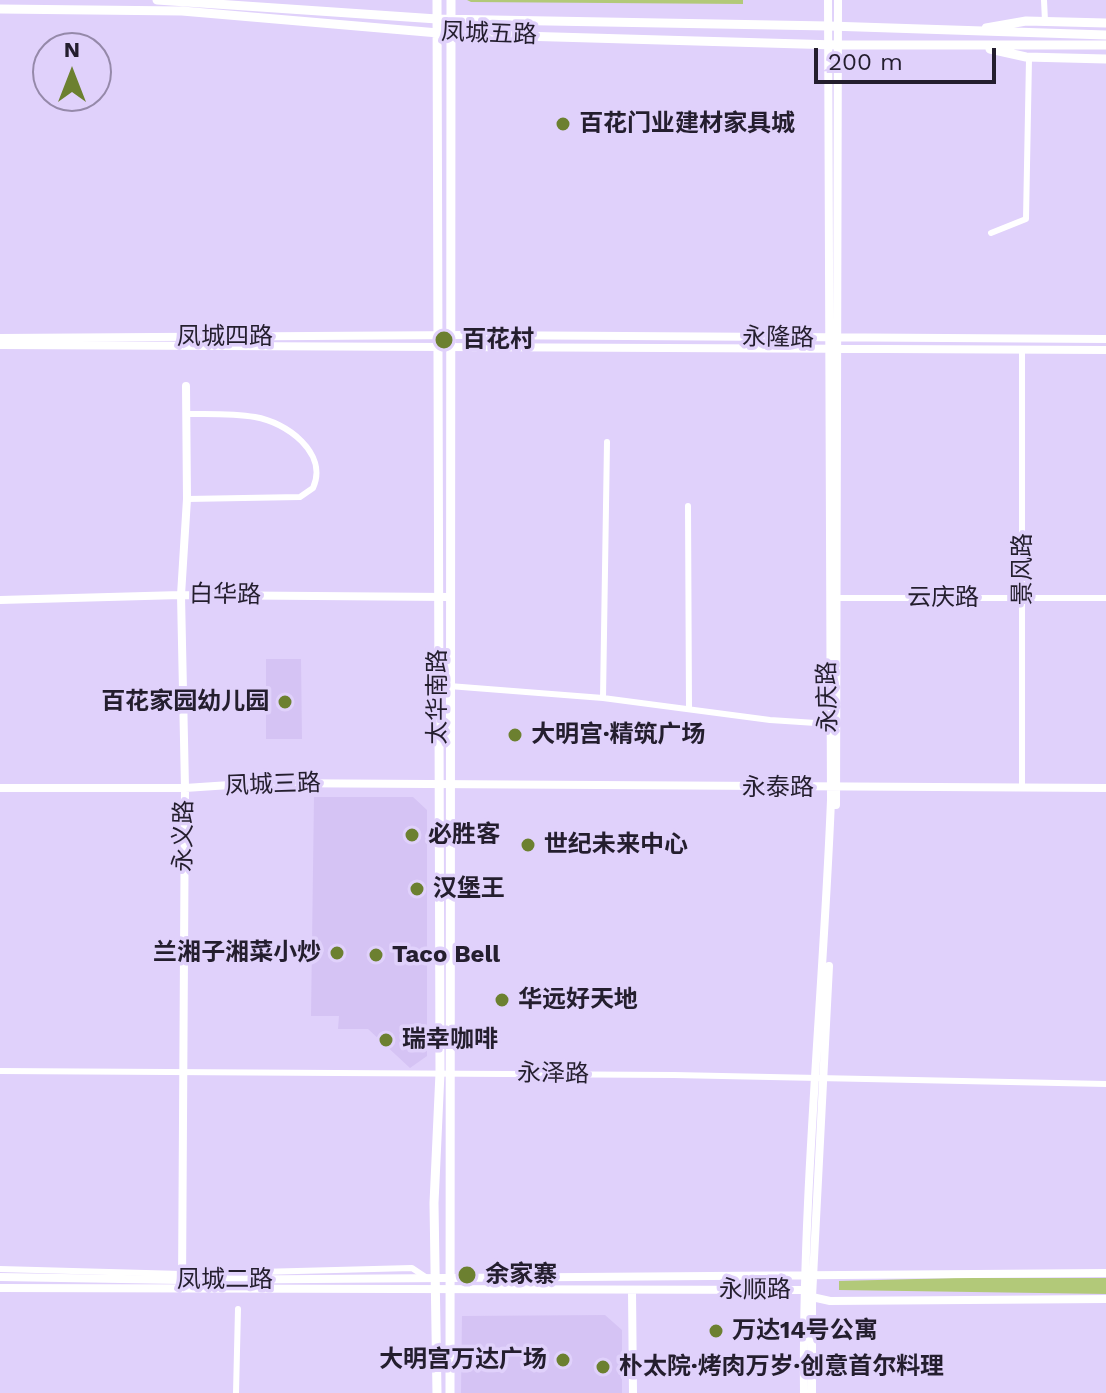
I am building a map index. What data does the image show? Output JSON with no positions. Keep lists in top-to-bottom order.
{
  "streets": {
    "main road": ["凤城五路", "太华南路"],
    "street": [
      "凤城四路",
      "永隆路",
      "景风路",
      "白华路",
      "云庆路",
      "永庆路",
      "凤城三路",
      "永泰路",
      "永义路",
      "永泽路",
      "凤城二路",
      "永顺路"
    ]
  },
  "crossings": [
    ["凤城五路", "太华南路"],
    ["凤城五路", "永庆路"],
    ["凤城四路", "永隆路"],
    ["凤城四路", "太华南路"],
    ["永隆路", "景风路"],
    ["永隆路", "太华南路"],
    ["永隆路", "永庆路"],
    ["景风路", "云庆路"],
    ["景风路", "永泰路"],
    ["白华路", "太华南路"],
    ["白华路", "永义路"],
    ["云庆路", "永庆路"],
    ["太华南路", "凤城三路"],
    ["太华南路", "永泰路"],
    ["太华南路", "永泽路"],
    ["太华南路", "凤城二路"],
    ["太华南路", "永顺路"],
    ["永庆路", "永泰路"],
    ["永庆路", "永泽路"],
    ["永庆路", "永顺路"],
    ["凤城三路", "永泰路"],
    ["凤城三路", "永义路"],
    ["永义路", "永泽路"],
    ["永义路", "凤城二路"],
    ["凤城二路", "永顺路"]
  ],
  "places": [
    "百花门业建材家具城",
    "百花村",
    "百花家园幼儿园",
    "大明宫·精筑广场",
    "必胜客",
    "世纪未来中心",
    "汉堡王",
    "兰湘子湘菜小炒",
    "Taco Bell",
    "华远好天地",
    "瑞幸咖啡",
    "余家寨",
    "万达14号公寓",
    "大明宫万达广场",
    "朴太院·烤肉万岁·创意首尔料理"
  ],
  "scale_bar": "200 m",
  "north": "top"
}
